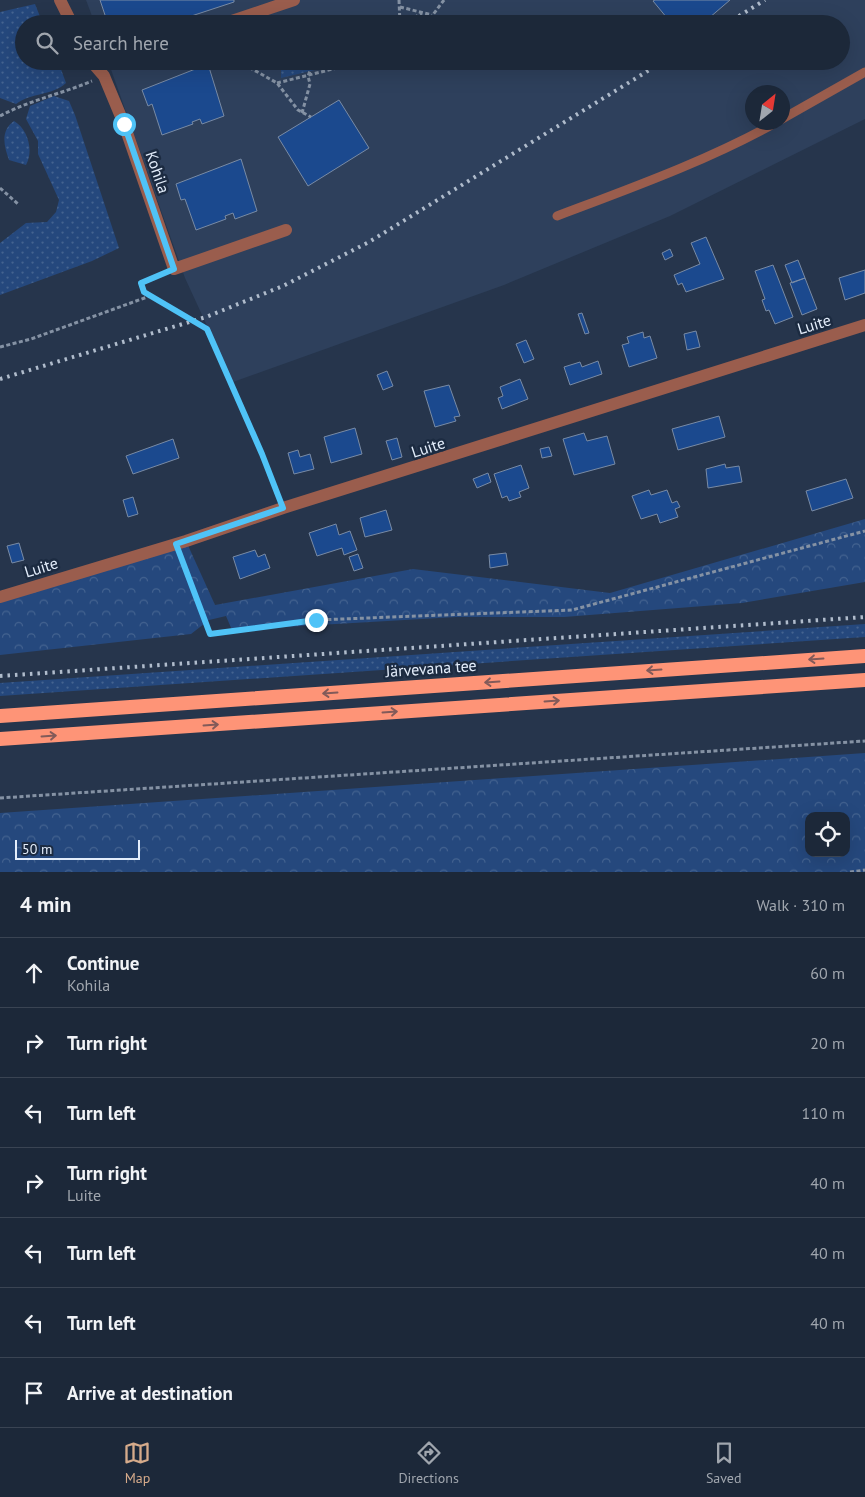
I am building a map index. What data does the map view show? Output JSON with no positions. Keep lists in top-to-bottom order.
{
  "streets": {
    "highway": ["Järvevana tee"],
    "street": ["Kohila", "Luite"]
  },
  "scale_bar": "50 m",
  "north": "top right",
  "page": {
    "search": "Search here",
    "scale": "50 m",
    "heading": ["4 min", "Walk · 310 m"],
    "list": [
      ["Continue", "Kohila", "60 m"],
      ["Turn right", "20 m"],
      ["Turn left", "110 m"],
      ["Turn right", "Luite", "40 m"],
      ["Turn left", "40 m"],
      ["Turn left", "40 m"],
      "Arrive at destination"
    ],
    "nav": ["Map", "Directions", "Saved"]
  }
}
